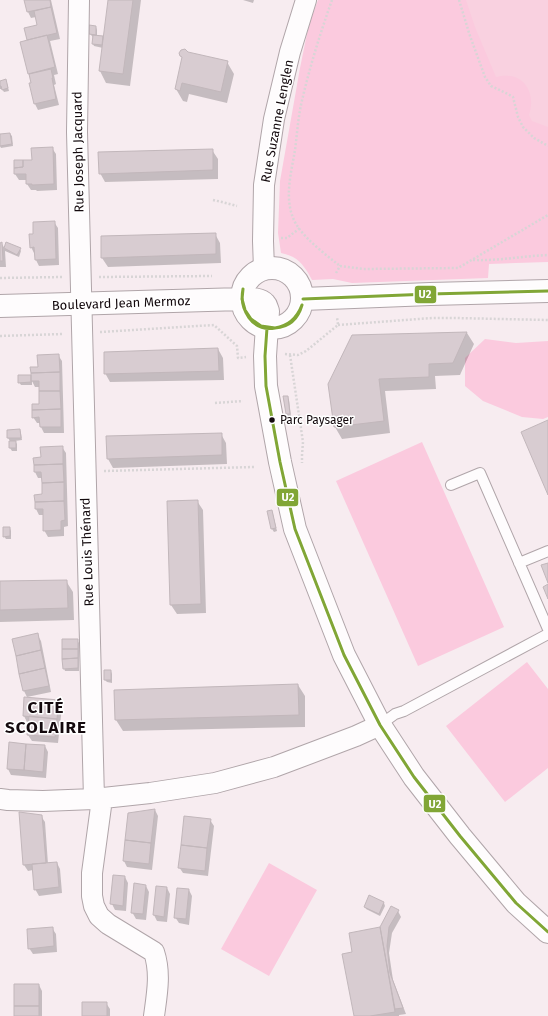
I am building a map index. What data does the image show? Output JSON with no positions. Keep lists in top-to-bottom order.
{
  "streets": {
    "main road": ["Boulevard Jean Mermoz"],
    "street": ["Rue Suzanne Lenglen", "Rue Joseph Jacquard", "Rue Louis Thénard"]
  },
  "crossings": [
    ["Rue Suzanne Lenglen", "Boulevard Jean Mermoz"],
    ["Rue Joseph Jacquard", "Boulevard Jean Mermoz"],
    ["Rue Joseph Jacquard", "Rue Louis Thénard"],
    ["Boulevard Jean Mermoz", "Rue Louis Thénard"]
  ],
  "districts": ["CITÉ SCOLAIRE"],
  "places": ["Parc Paysager"],
  "lines": ["transit line U2"]
}
